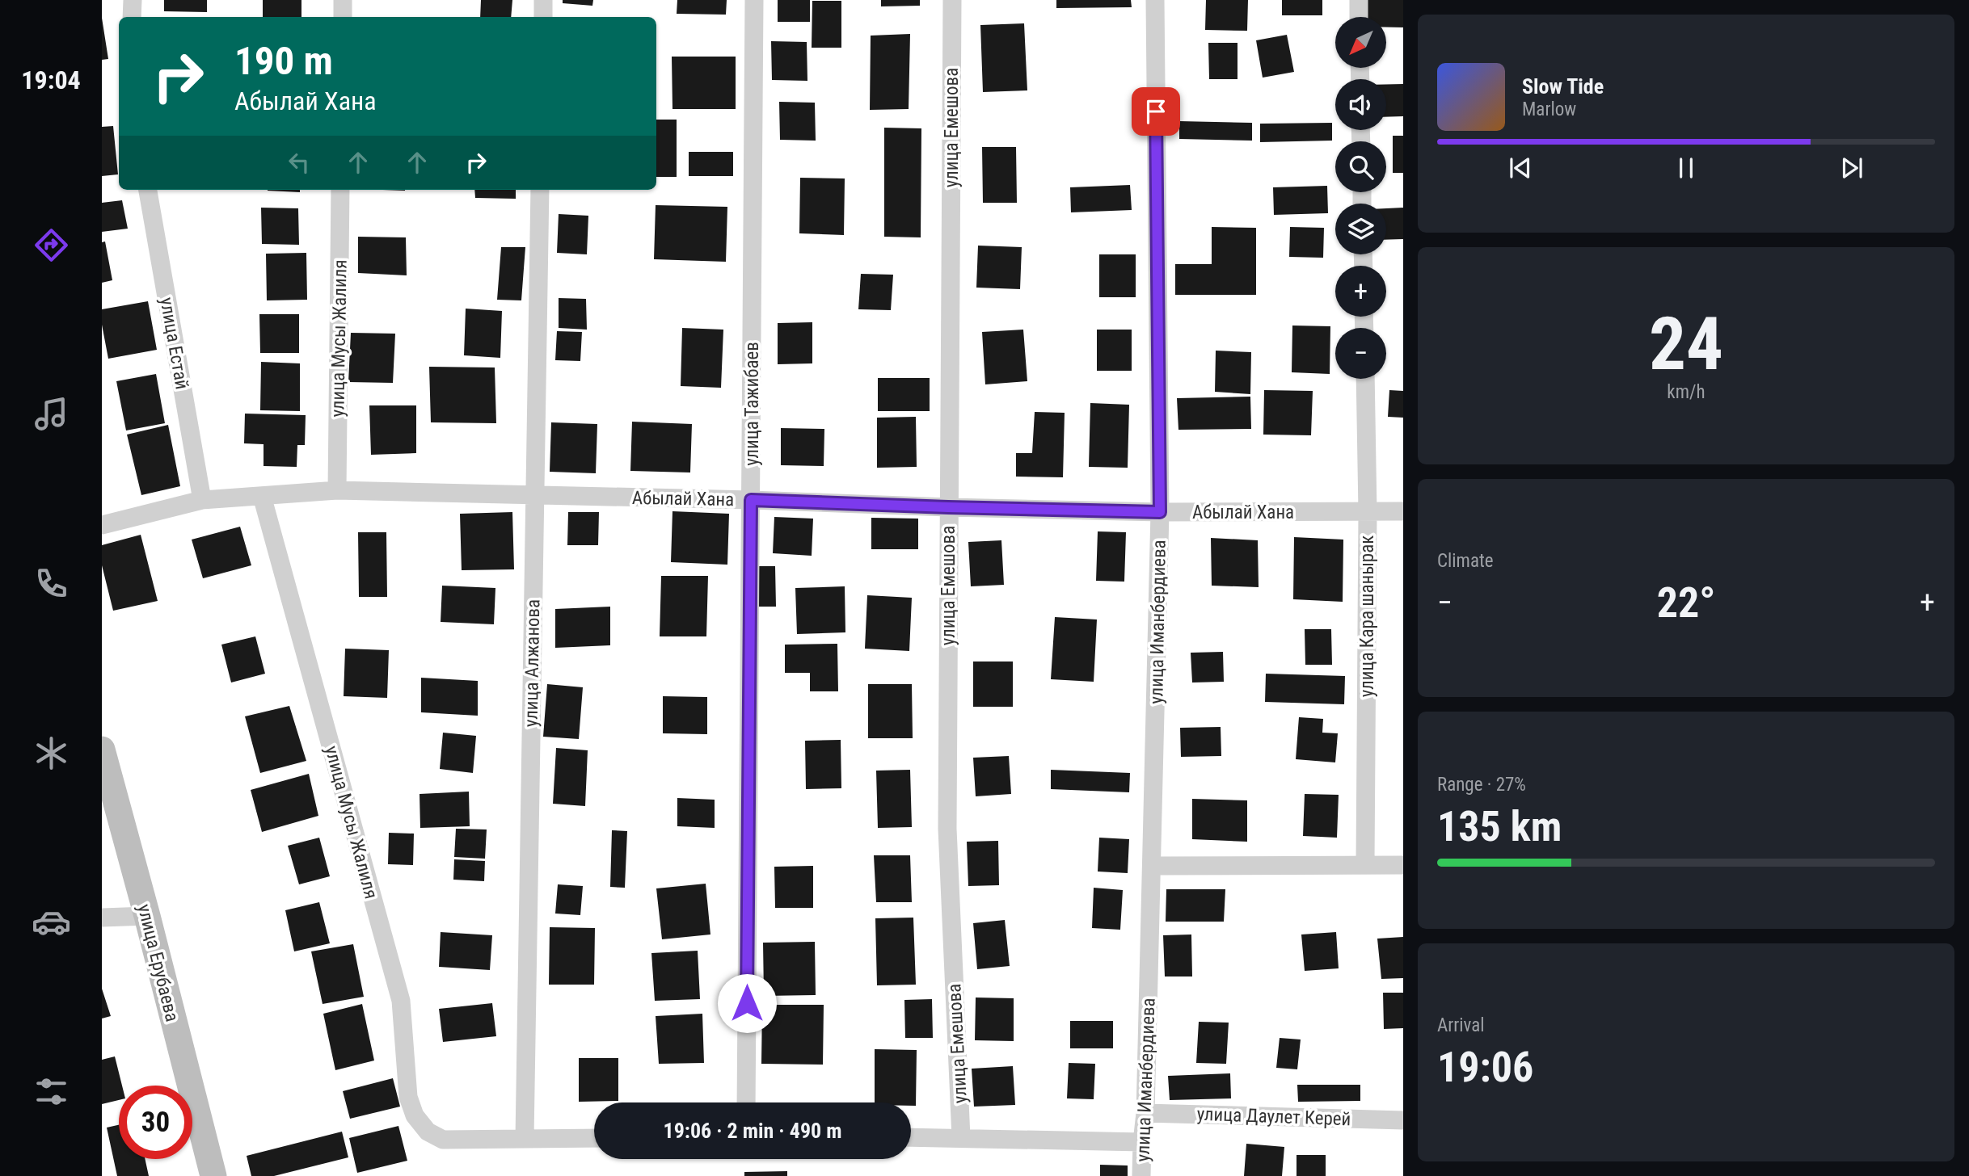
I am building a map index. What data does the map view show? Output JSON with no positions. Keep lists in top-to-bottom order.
{
  "streets": {
    "street": [
      "улица Емешова",
      "улица Мусы Жалиля",
      "улица Естай",
      "улица Тажибаев",
      "Абылай Хана",
      "улица Кара шанырак",
      "улица Иманбердиева",
      "улица Алжанова",
      "улица Ерубаева",
      "улица Даулет Керей"
    ]
  },
  "crossings": [
    ["улица Емешова", "Абылай Хана"],
    ["улица Мусы Жалиля", "Абылай Хана"],
    ["улица Мусы Жалиля", "улица Алжанова"],
    ["улица Естай", "Абылай Хана"],
    ["улица Тажибаев", "Абылай Хана"],
    ["Абылай Хана", "улица Кара шанырак"],
    ["Абылай Хана", "улица Иманбердиева"],
    ["Абылай Хана", "улица Алжанова"],
    ["улица Иманбердиева", "улица Даулет Керей"]
  ],
  "north": "bottom left",
  "page": {
    "tabs": "19:04",
    "map_buttons": ["+", "−"],
    "turn": ["190 m", "Абылай Хана"],
    "song": ["Slow Tide", "Marlow"],
    "tile": [
      ["24", "km/h"],
      "Climate",
      ["Range · 27%", "135 km"],
      ["Arrival", "19:06"]
    ],
    "heat": ["−", "22°", "+"],
    "limit": "30",
    "trip": "19:06 · 2 min · 490 m"
  }
}
